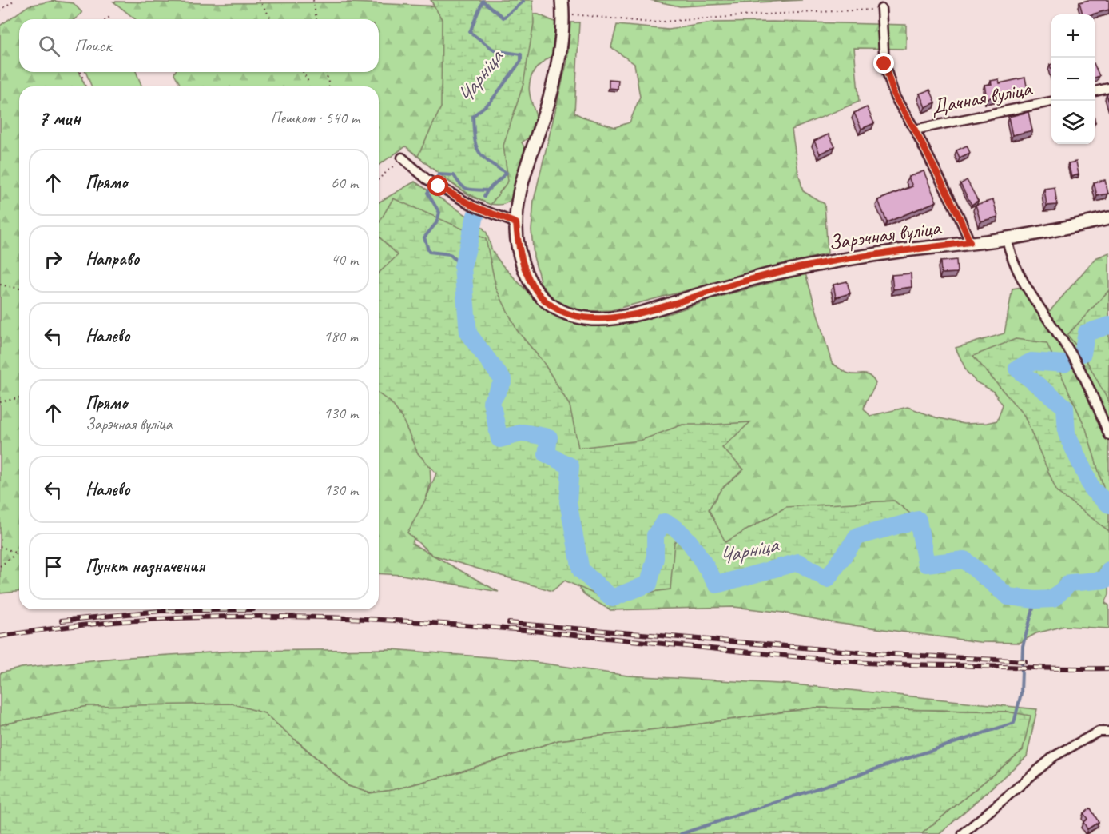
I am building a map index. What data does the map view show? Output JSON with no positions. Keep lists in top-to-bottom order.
{
  "streets": {
    "street": ["Дачная вуліца", "Зарэчная вуліца"]
  },
  "water": ["Чарніца"],
  "page": {
    "map_buttons": ["+", "−"],
    "search": "Поиск",
    "heading": ["7 мин", "Пешком · 540 m"],
    "list": [
      ["Прямо", "60 m"],
      ["Направо", "40 m"],
      ["Налево", "180 m"],
      ["Прямо", "Зарэчная вуліца", "130 m"],
      ["Налево", "130 m"],
      "Пункт назначения"
    ]
  }
}
